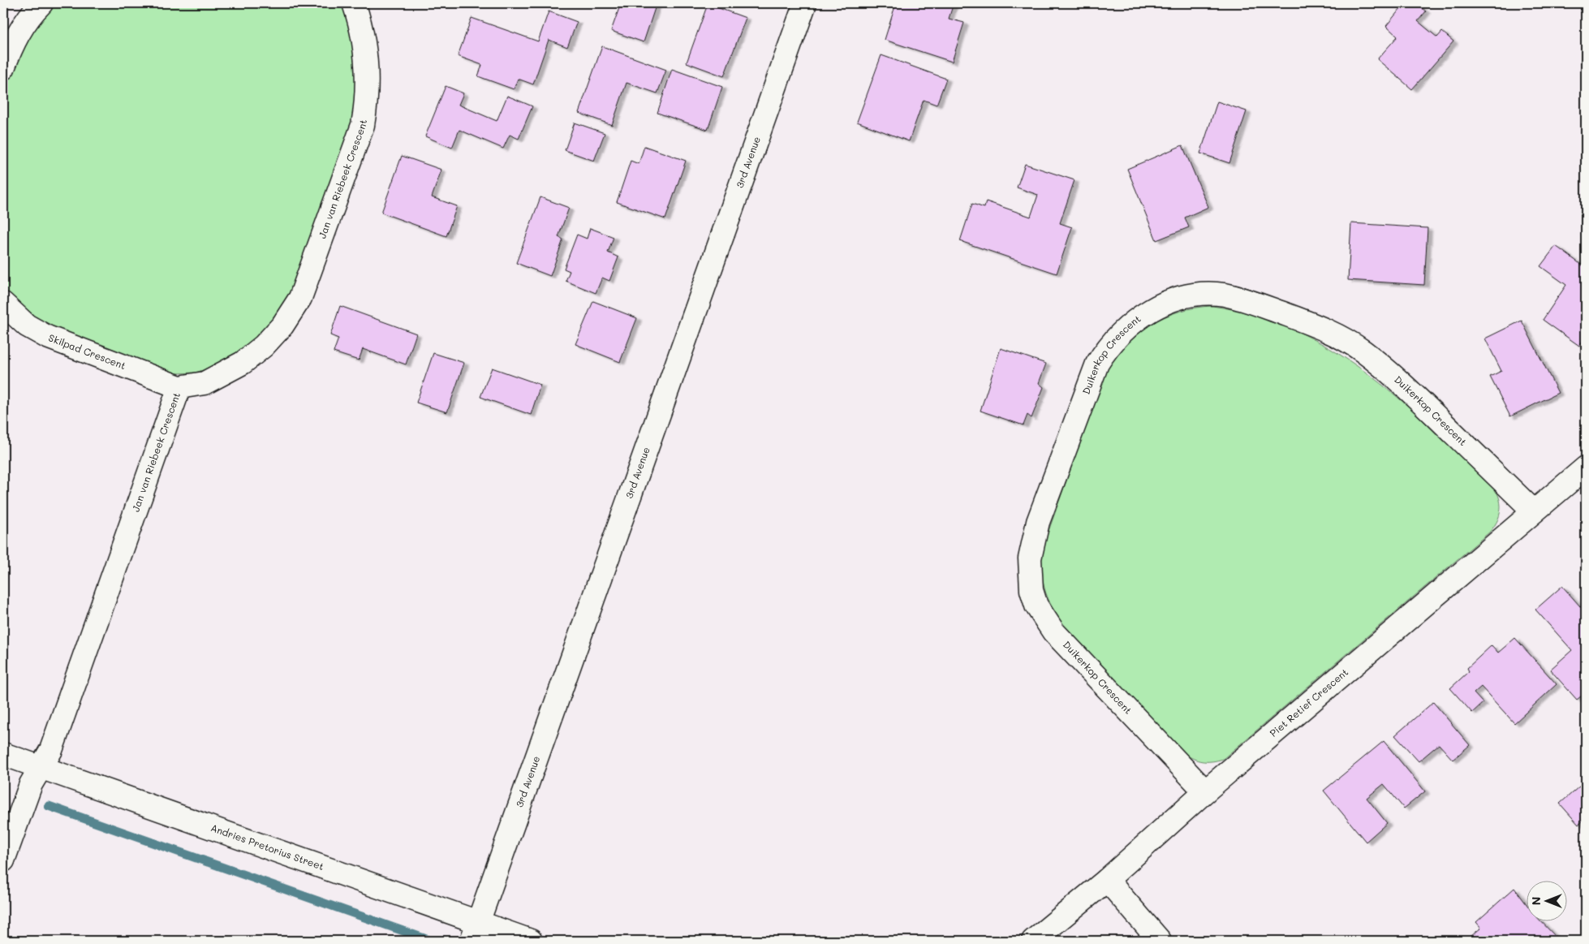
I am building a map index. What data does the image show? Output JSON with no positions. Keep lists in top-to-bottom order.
{
  "streets": {
    "street": [
      "3rd Avenue",
      "Jan van Riebeek Crescent",
      "Skilpad Crescent",
      "Duikerkop Crescent",
      "Piet Retief Crescent",
      "Andries Pretorius Street"
    ]
  },
  "crossings": [
    ["3rd Avenue", "Andries Pretorius Street"],
    ["Jan van Riebeek Crescent", "Skilpad Crescent"],
    ["Jan van Riebeek Crescent", "Andries Pretorius Street"],
    ["Duikerkop Crescent", "Piet Retief Crescent"]
  ],
  "north": "left"
}
